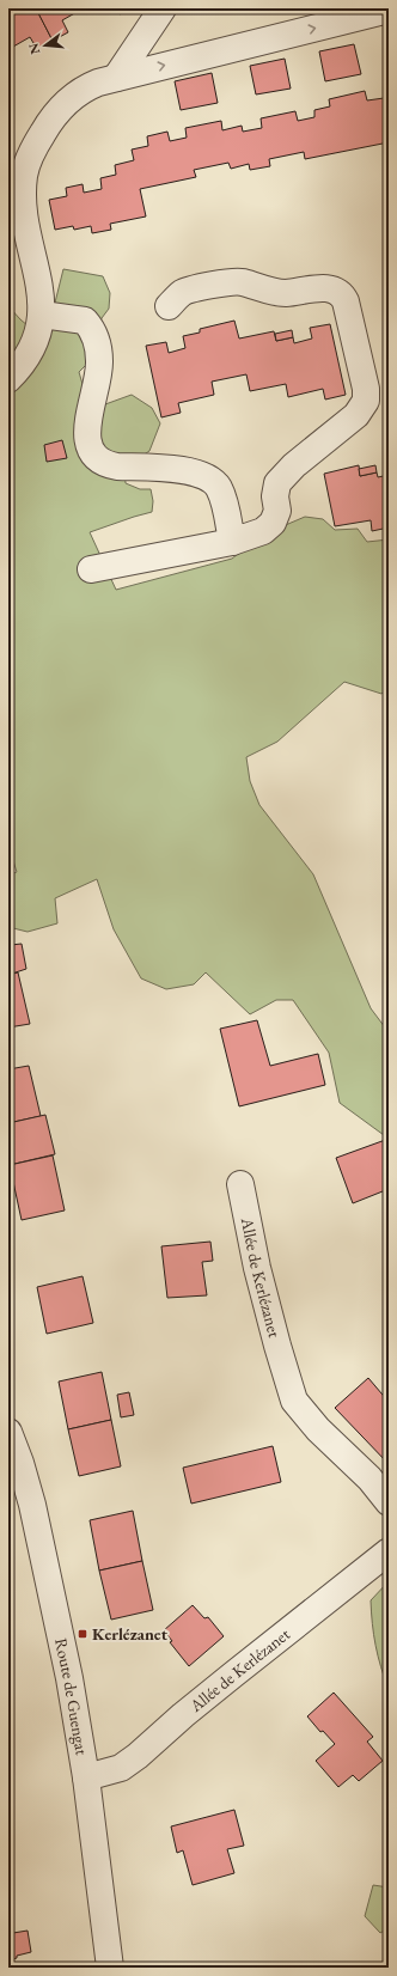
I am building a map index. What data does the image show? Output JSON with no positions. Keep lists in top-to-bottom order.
{
  "streets": {
    "street": ["Allée de Kerlézanet", "Route de Guengat"]
  },
  "crossings": [
    ["Allée de Kerlézanet", "Route de Guengat"]
  ],
  "places": {
    "transit": ["Kerlézanet"]
  },
  "north": "left"
}
